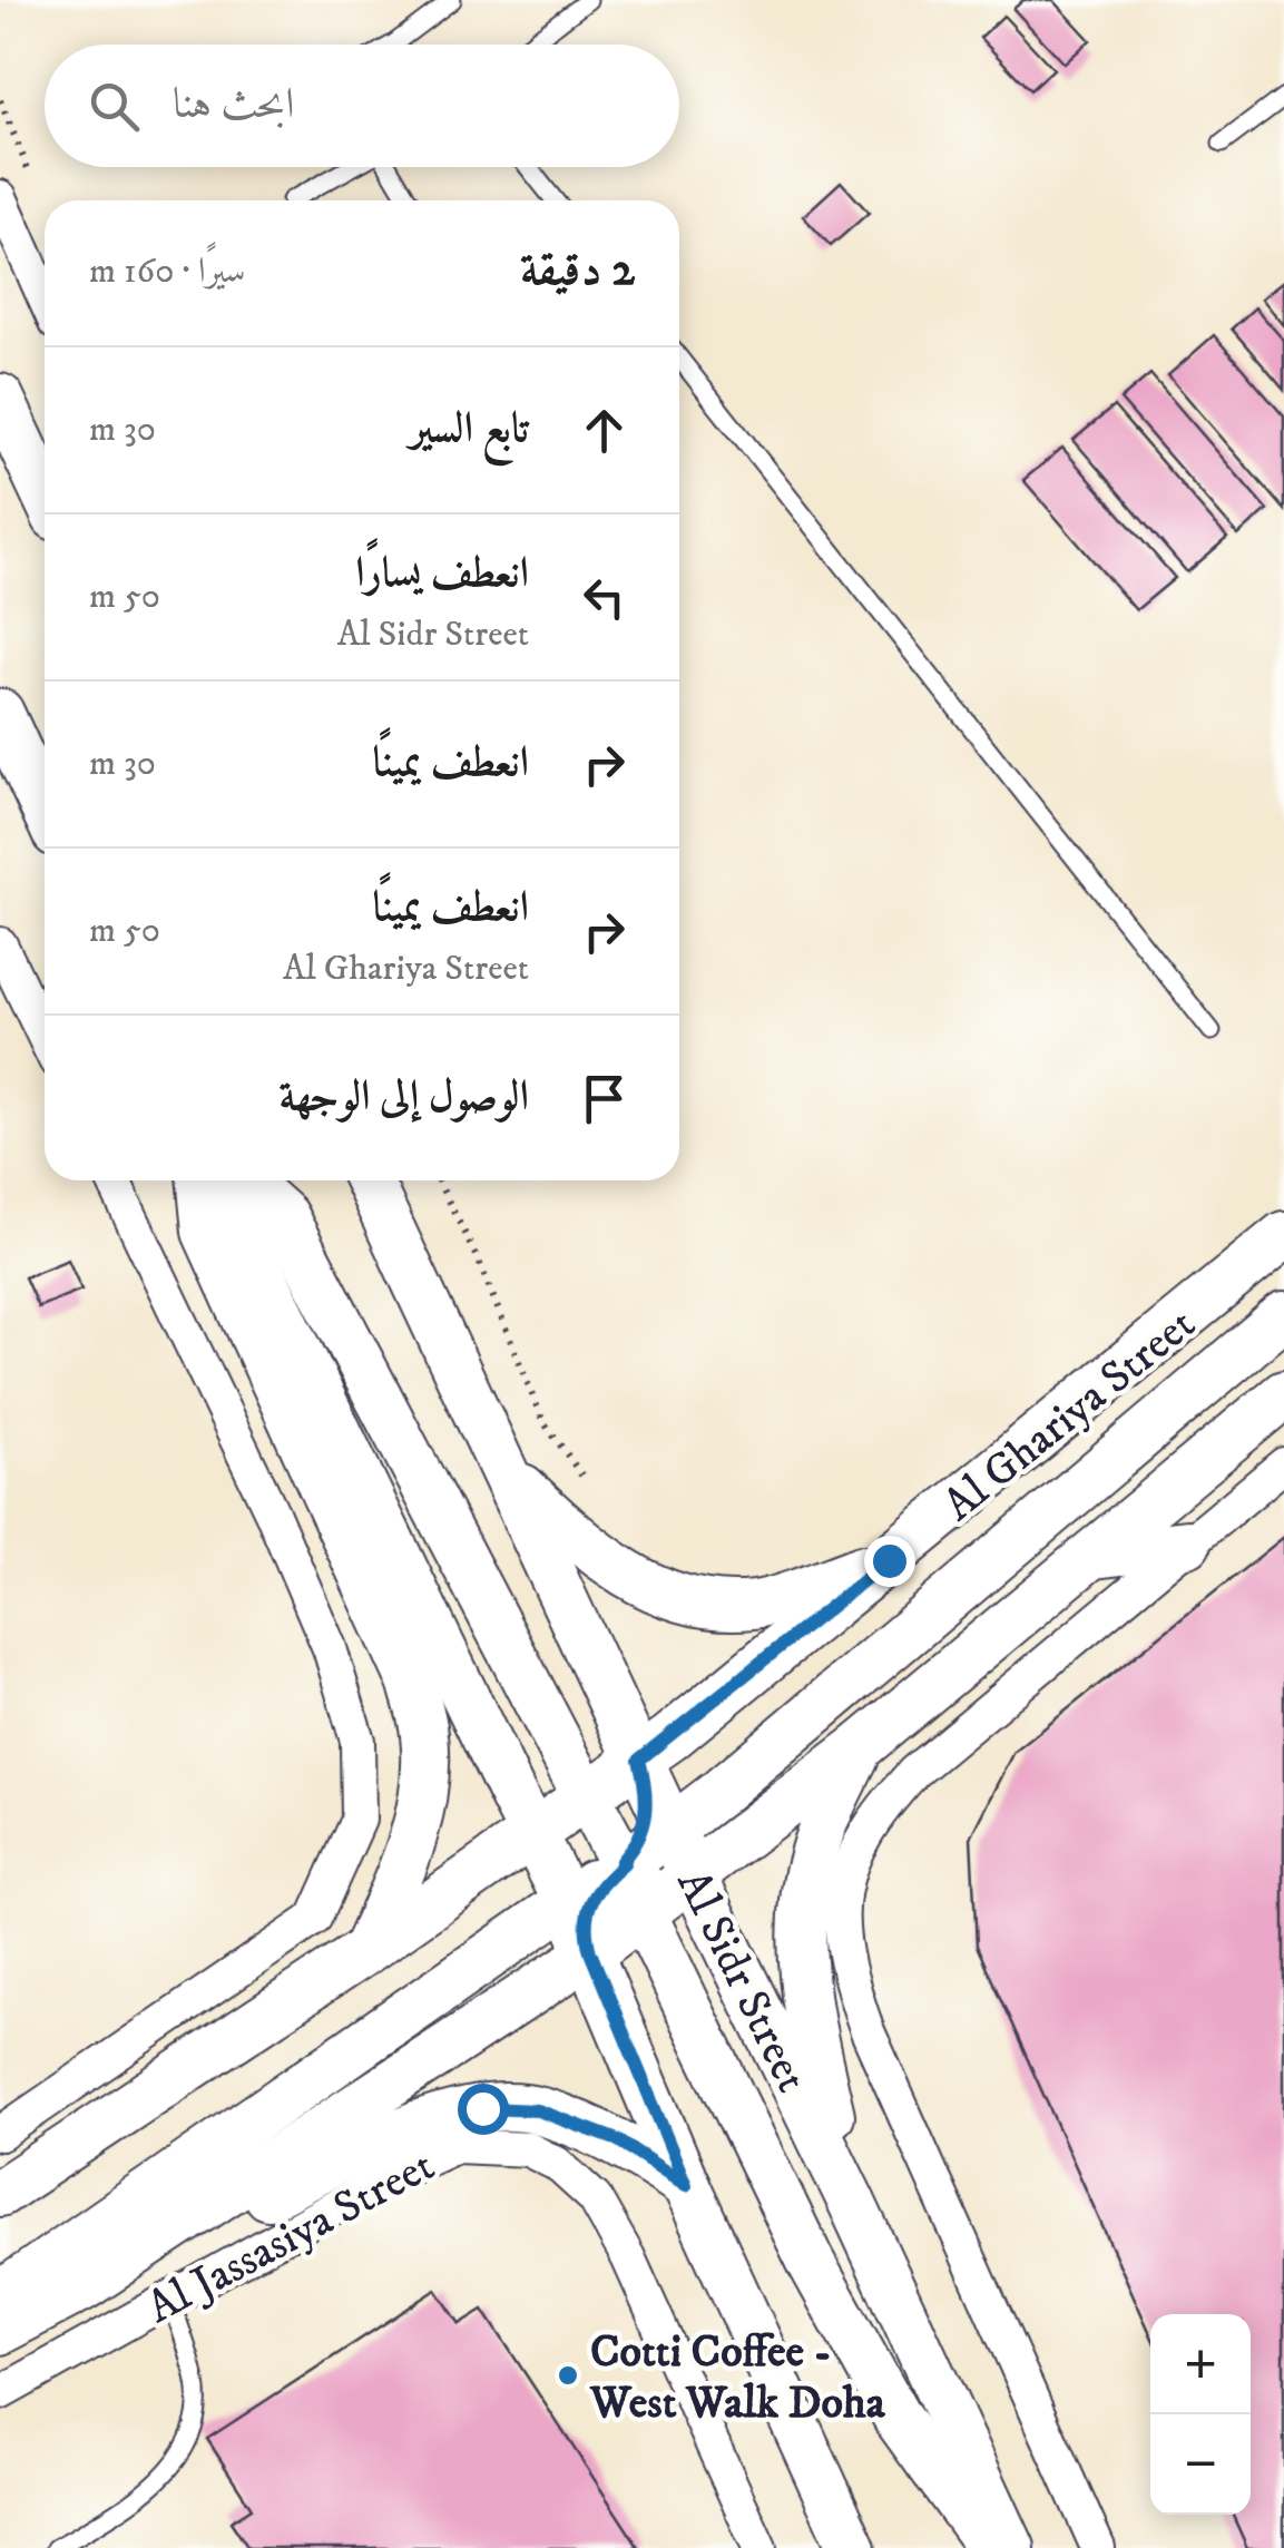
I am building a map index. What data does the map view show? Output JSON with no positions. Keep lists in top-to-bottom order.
{
  "streets": {
    "main road": ["Al Ghariya Street", "Al Sidr Street", "Al Jassasiya Street"]
  },
  "crossings": [
    ["Al Ghariya Street", "Al Sidr Street"]
  ],
  "places": ["Cotti Coffee - West Walk Doha"],
  "page": {
    "search": "ابحث هنا",
    "heading": ["2 دقيقة", "سيرًا · 160 m"],
    "list": [
      ["تابع السير", "30 m"],
      ["انعطف يسارًا", "Al Sidr Street", "50 m"],
      ["انعطف يمينًا", "30 m"],
      ["انعطف يمينًا", "Al Ghariya Street", "50 m"],
      "الوصول إلى الوجهة"
    ],
    "map_buttons": ["+", "−"]
  }
}
